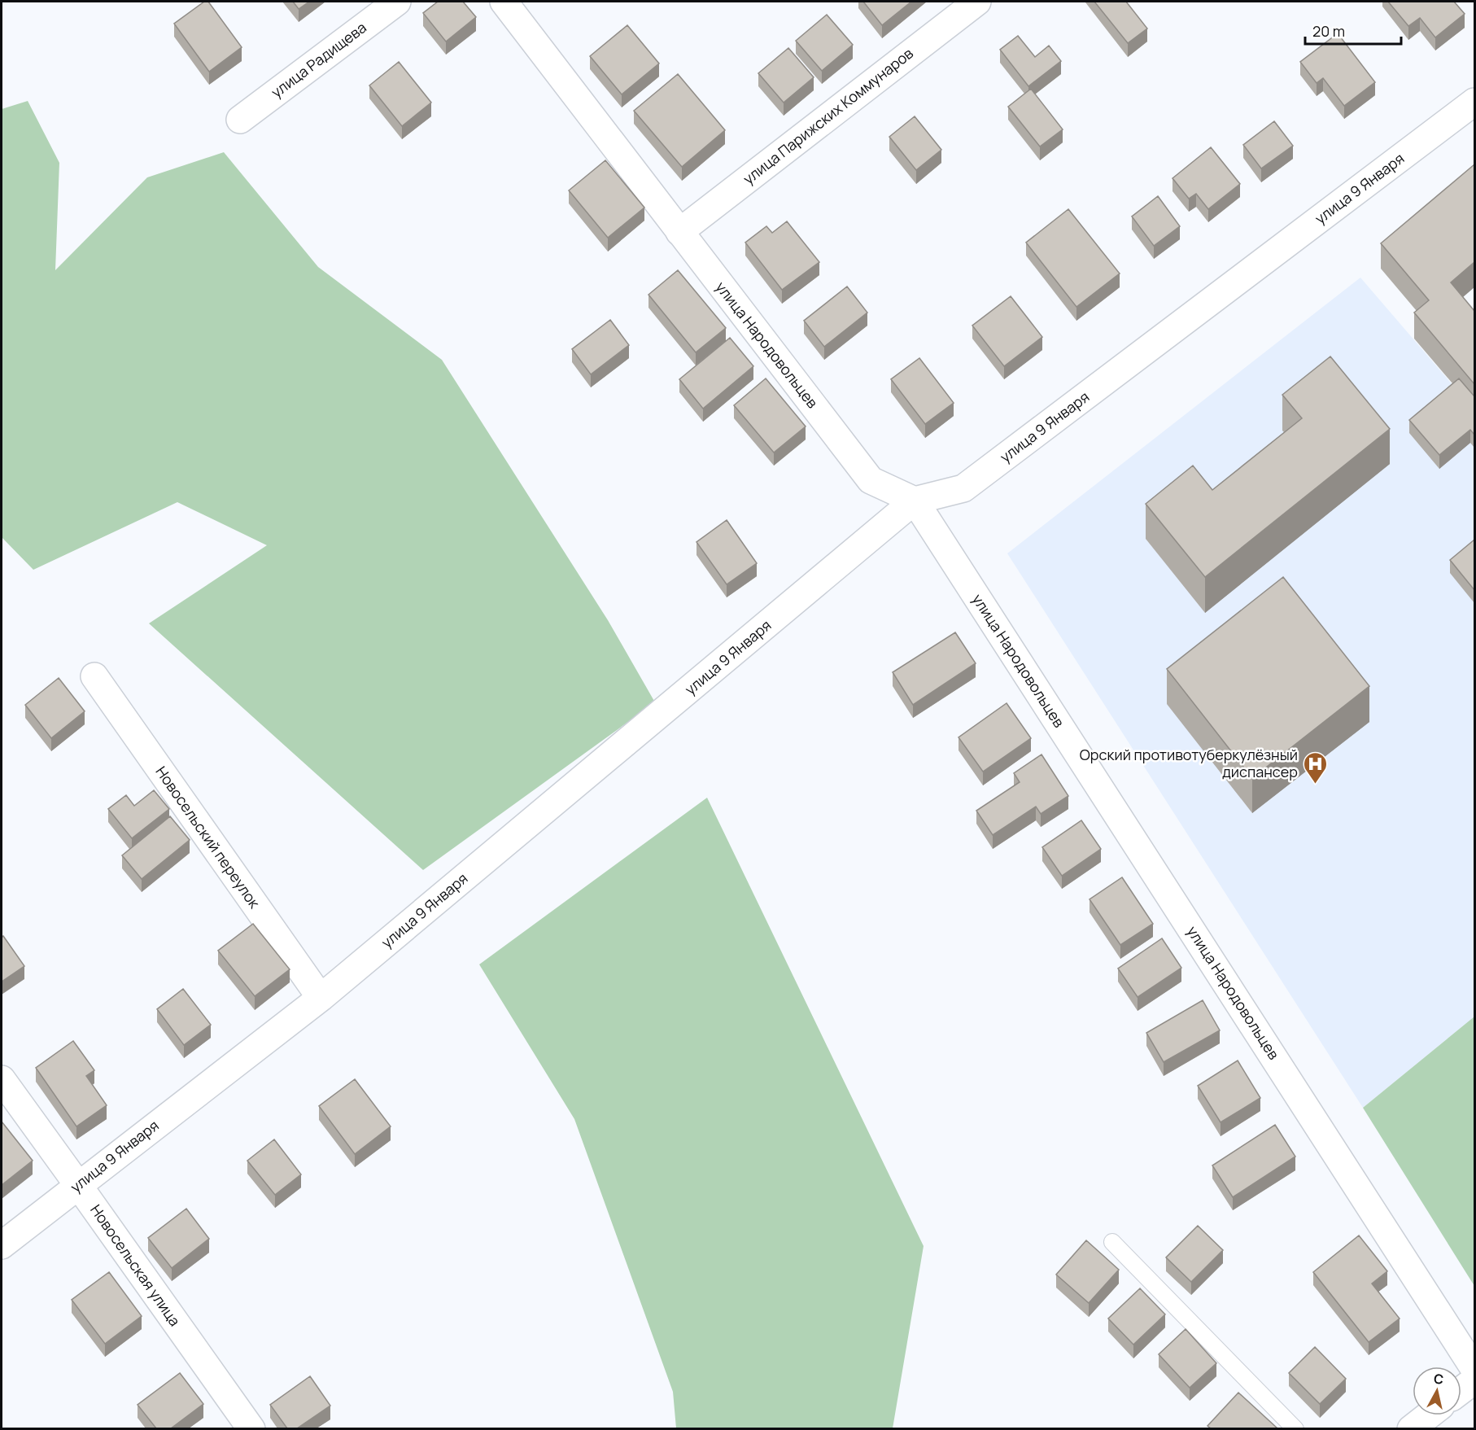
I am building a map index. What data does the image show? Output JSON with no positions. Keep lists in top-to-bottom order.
{
  "streets": {
    "street": [
      "улица Радищева",
      "улица Парижских Коммунаров",
      "улица 9 Января",
      "улица Народовольцев",
      "Новосельский переулок",
      "Новосельская улица"
    ]
  },
  "crossings": [
    ["улица Парижских Коммунаров", "улица Народовольцев"],
    ["улица 9 Января", "улица Народовольцев"],
    ["улица 9 Января", "Новосельский переулок"],
    ["улица 9 Января", "Новосельская улица"]
  ],
  "places": {
    "hospital": ["Орский противотуберкулёзный диспансер"]
  },
  "scale_bar": "20 m",
  "north": "top"
}
